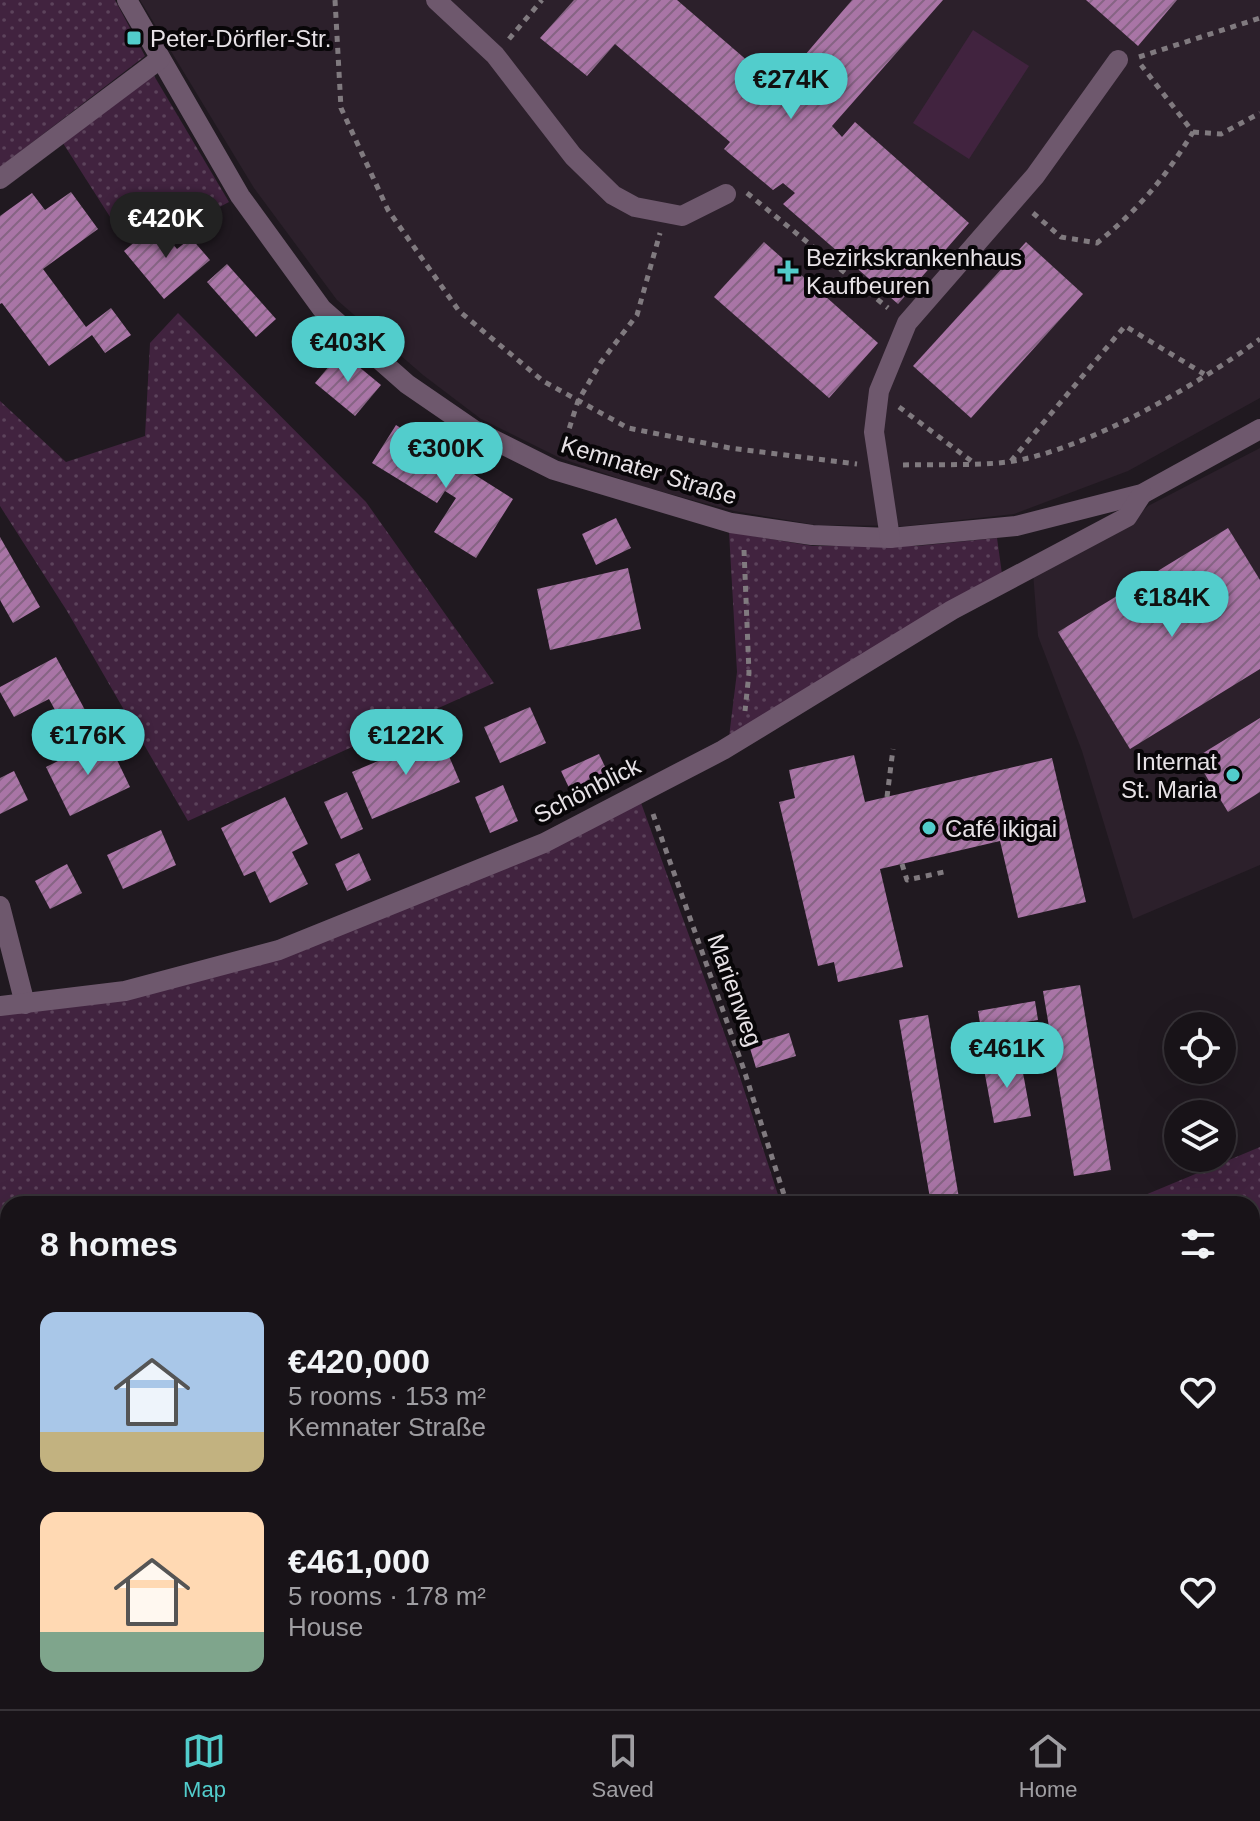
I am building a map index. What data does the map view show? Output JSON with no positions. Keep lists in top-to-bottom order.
{
  "streets": {
    "street": ["Kemnater Straße", "Schönblick"],
    "path": ["Marienweg"]
  },
  "crossings": [
    ["Kemnater Straße", "Schönblick"],
    ["Schönblick", "Marienweg"]
  ],
  "places": {
    "transit": ["Peter-Dörfler-Str."],
    "health": ["Bezirkskrankenhaus Kaufbeuren"],
    "other": ["Internat St. Maria", "Café ikigai"]
  },
  "page": {
    "price": [
      "€274K",
      "€420K",
      "€403K",
      "€300K",
      "€184K",
      "€176K",
      "€122K",
      "€461K"
    ],
    "heading": "8 homes",
    "list": [
      {
        "name": "€420,000",
        "note": "5 rooms · 153 m² · Kemnater Straße"
      },
      {
        "name": "€461,000",
        "note": "5 rooms · 178 m² · House"
      }
    ],
    "tabs": ["Map", "Saved", "Home"]
  }
}
